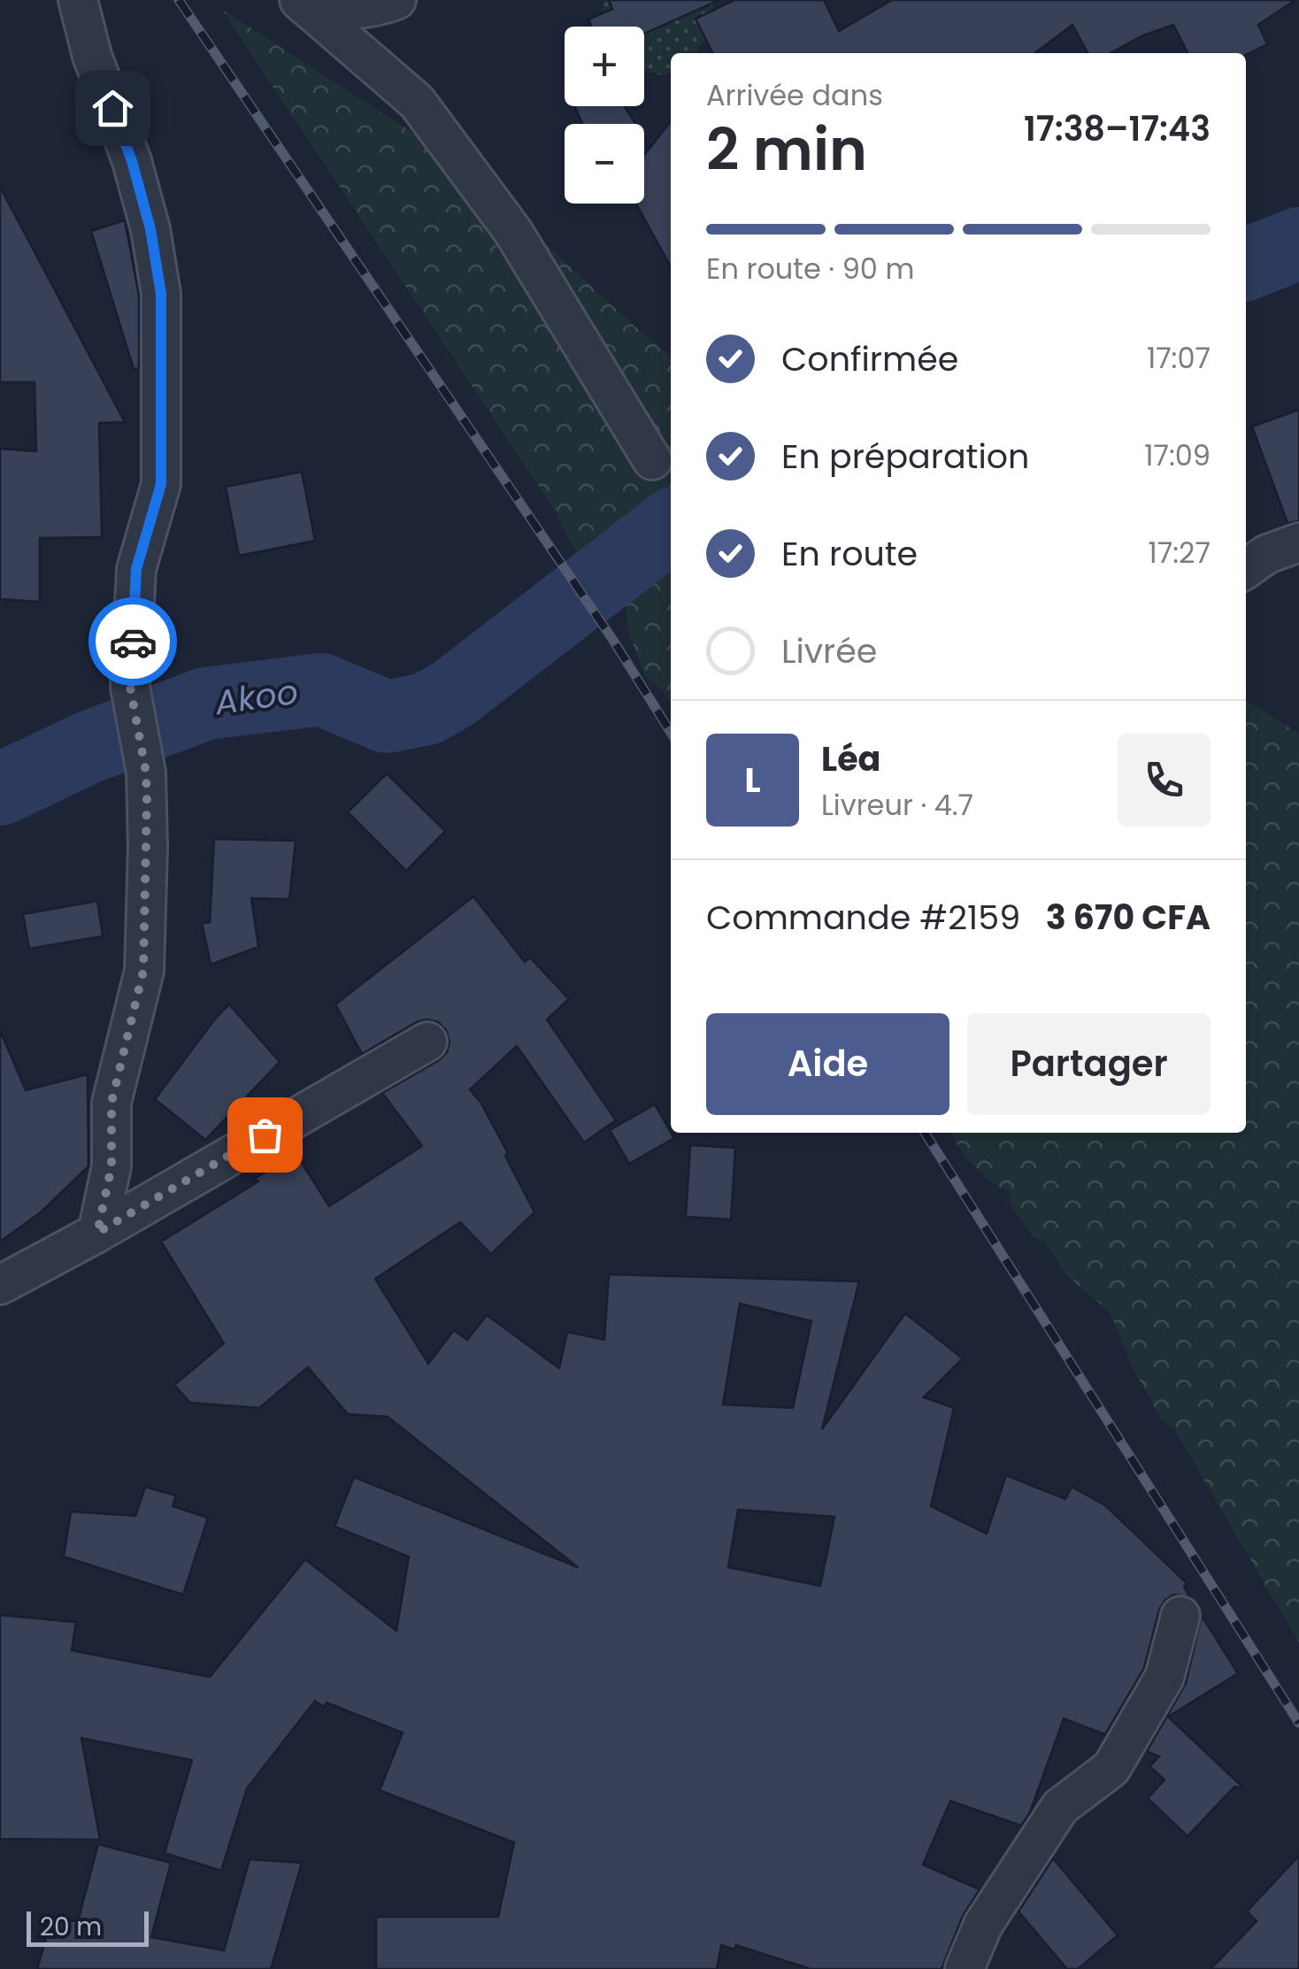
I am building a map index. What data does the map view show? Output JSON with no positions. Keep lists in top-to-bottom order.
{
  "water": ["Akoo"],
  "scale_bar": "20 m",
  "page": {
    "map_buttons": ["+", "−"],
    "heading": ["2 min", "Arrivée dans", "17:38–17:43"],
    "panel": [
      "Léa",
      "Livreur · 4.7",
      "Commande #2159",
      "3 670 CFA"
    ],
    "bar": "En route · 90 m",
    "list": [
      ["Confirmée", "17:07"],
      ["En préparation", "17:09"],
      ["En route", "17:27"],
      "Livrée"
    ],
    "round": "L",
    "buttons": ["Aide", "Partager"],
    "scale": "20 m"
  }
}
